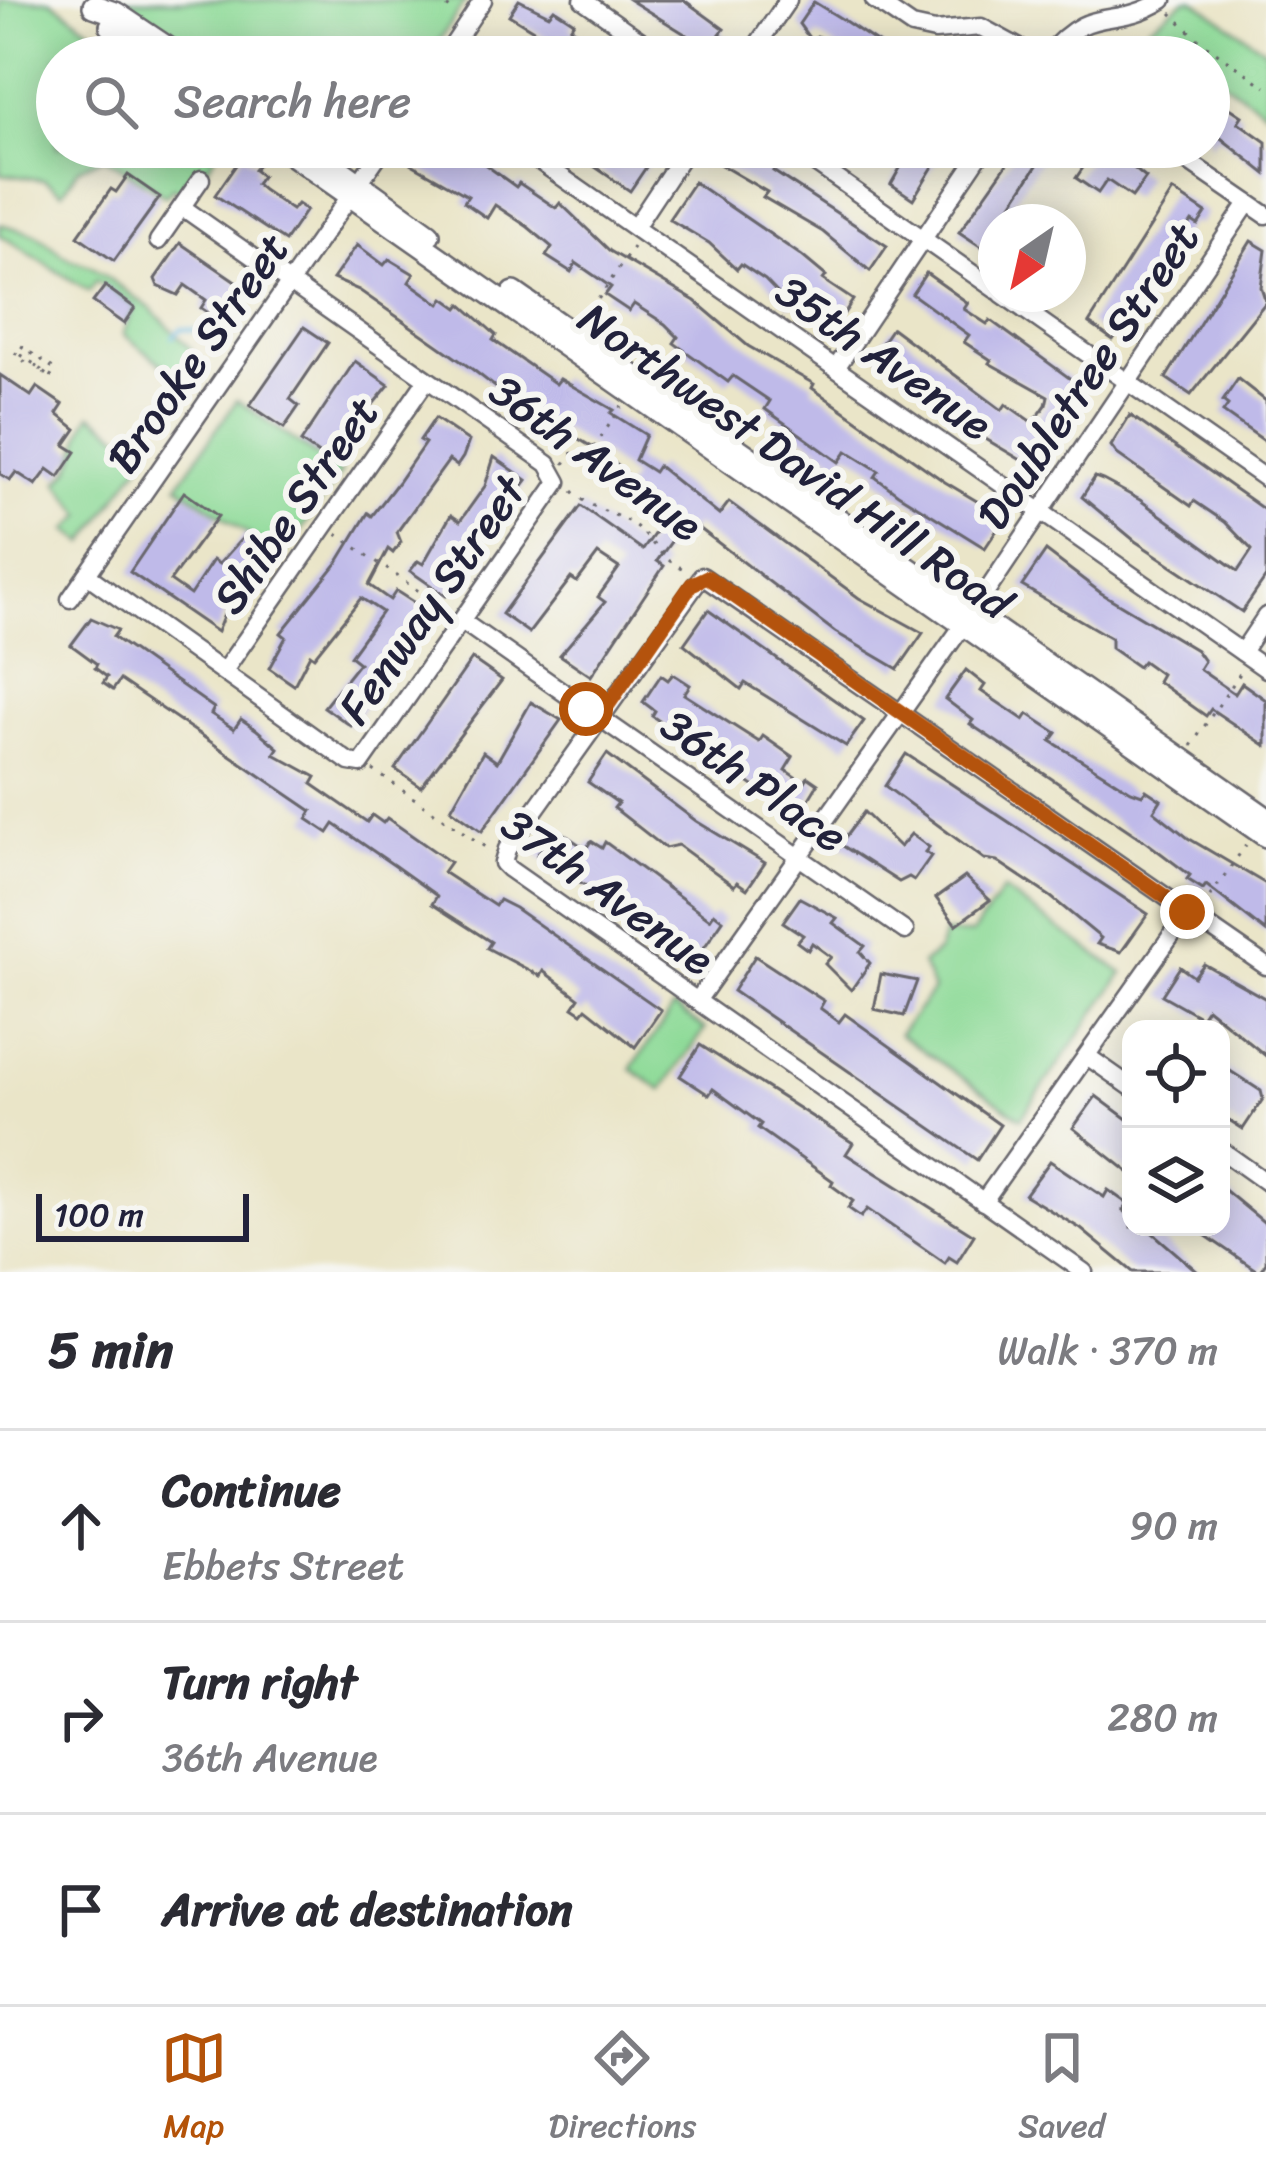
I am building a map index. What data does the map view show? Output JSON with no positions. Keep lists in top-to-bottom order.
{
  "streets": {
    "street": [
      "Brooke Street",
      "35th Avenue",
      "Doubletree Street",
      "36th Avenue",
      "Northwest David Hill Road",
      "Shibe Street",
      "Fenway Street",
      "36th Place",
      "37th Avenue"
    ]
  },
  "crossings": [
    ["Brooke Street", "36th Avenue"],
    ["Brooke Street", "Northwest David Hill Road"],
    ["35th Avenue", "Doubletree Street"],
    ["Doubletree Street", "36th Avenue"],
    ["Doubletree Street", "Northwest David Hill Road"],
    ["Doubletree Street", "36th Place"],
    ["Doubletree Street", "37th Avenue"],
    ["36th Avenue", "Shibe Street"],
    ["36th Avenue", "Fenway Street"],
    ["Fenway Street", "36th Place"],
    ["Fenway Street", "37th Avenue"]
  ],
  "scale_bar": "100 m",
  "north": "bottom left",
  "page": {
    "search": "Search here",
    "scale": "100 m",
    "heading": ["5 min", "Walk · 370 m"],
    "list": [
      ["Continue", "Ebbets Street", "90 m"],
      ["Turn right", "36th Avenue", "280 m"],
      "Arrive at destination"
    ],
    "nav": ["Map", "Directions", "Saved"]
  }
}
